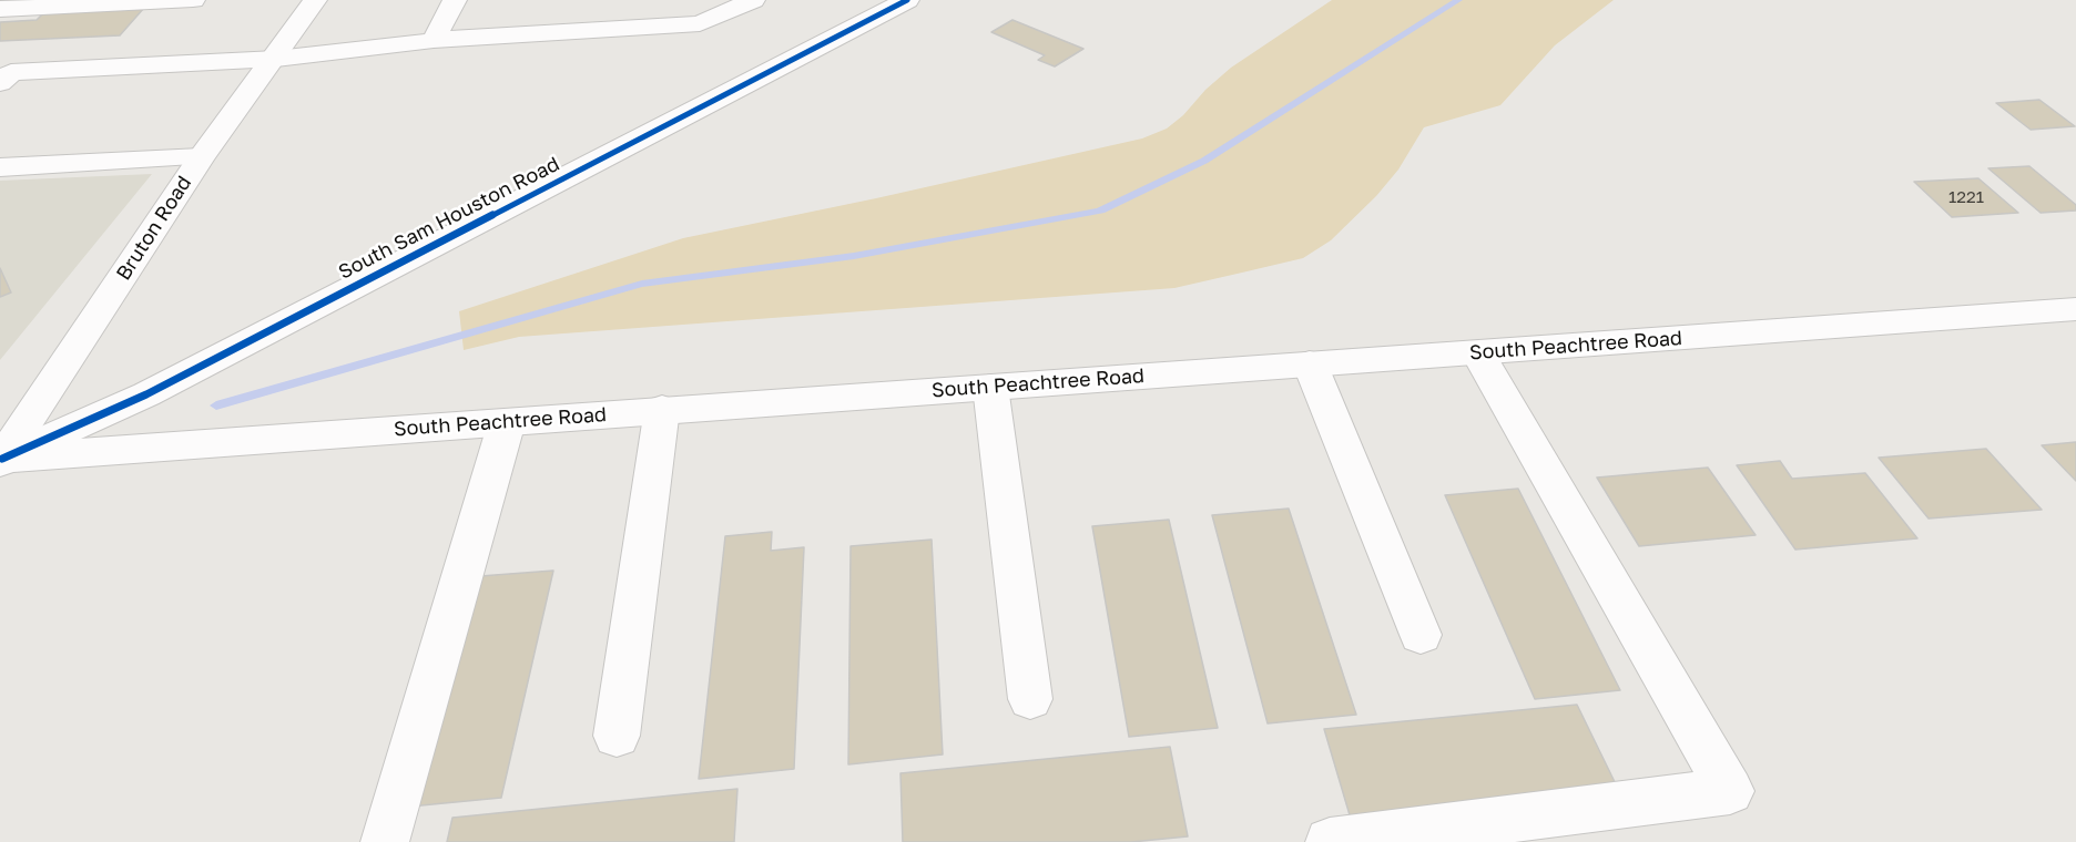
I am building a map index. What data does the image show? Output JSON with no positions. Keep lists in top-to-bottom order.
{
  "streets": {
    "main road": ["South Sam Houston Road", "Bruton Road", "South Peachtree Road"]
  },
  "crossings": [
    ["South Sam Houston Road", "Bruton Road"],
    ["South Sam Houston Road", "South Peachtree Road"],
    ["Bruton Road", "South Peachtree Road"]
  ],
  "house_numbers": ["1221"]
}
